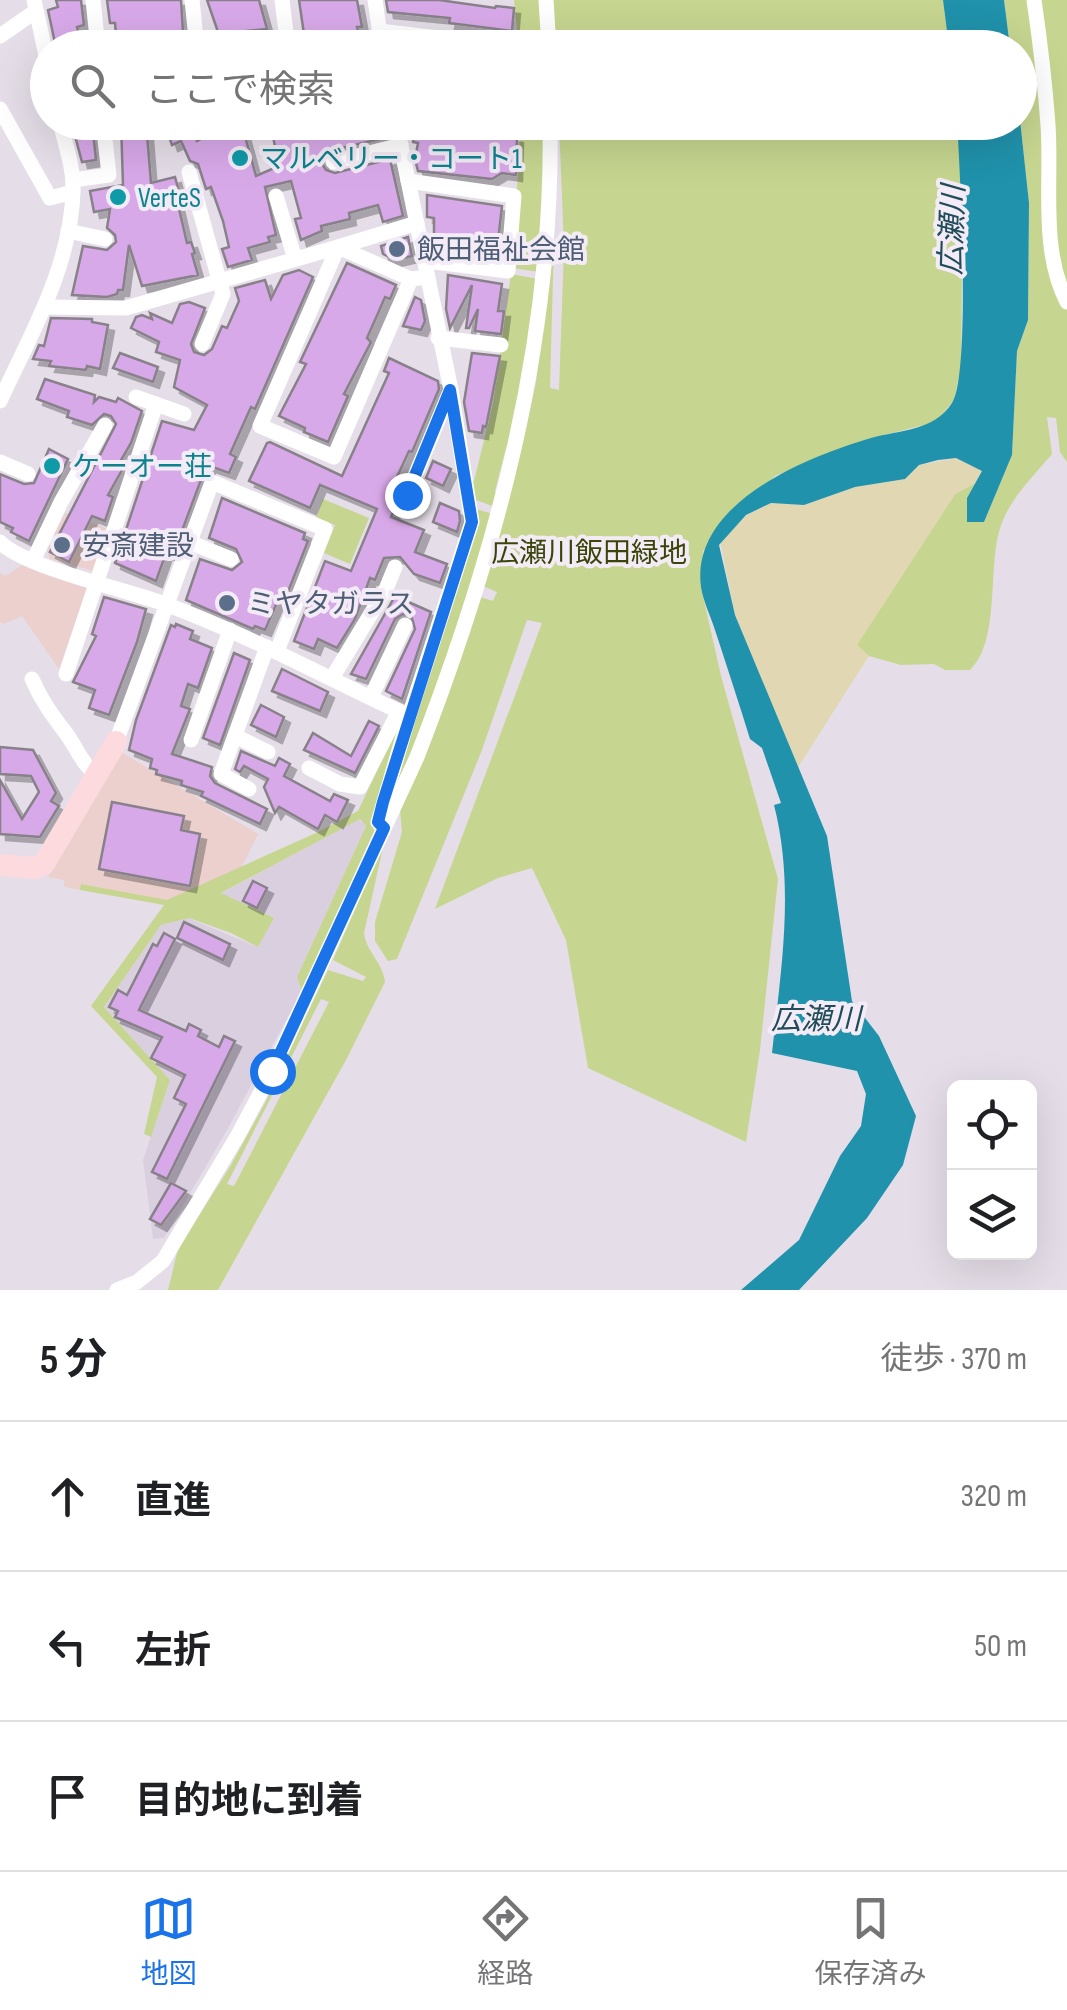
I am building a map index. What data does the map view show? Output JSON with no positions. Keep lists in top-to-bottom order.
{
  "water": ["広瀬川"],
  "parks": ["広瀬川飯田緑地"],
  "places": [
    "マルベリー・コート1",
    "VerteS",
    "飯田福祉会館",
    "ケーオー荘",
    "安斎建設",
    "ミヤタガラス"
  ],
  "page": {
    "search": "ここで検索",
    "heading": ["5 分", "徒歩 · 370 m"],
    "list": [
      ["直進", "320 m"],
      ["左折", "50 m"],
      "目的地に到着"
    ],
    "nav": ["地図", "経路", "保存済み"]
  }
}
